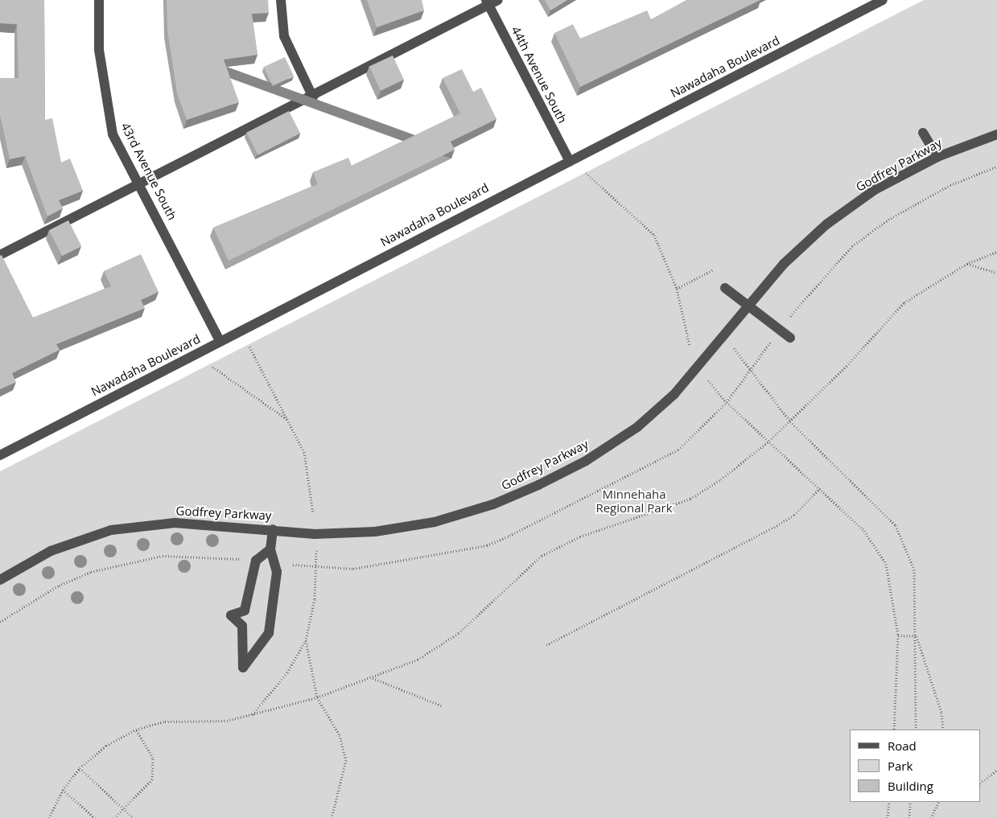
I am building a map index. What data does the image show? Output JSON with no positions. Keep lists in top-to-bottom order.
{
  "streets": {
    "street": [
      "Nawadaha Boulevard",
      "44th Avenue South",
      "Godfrey Parkway",
      "43rd Avenue South"
    ]
  },
  "crossings": [
    ["Nawadaha Boulevard", "44th Avenue South"],
    ["Nawadaha Boulevard", "43rd Avenue South"]
  ],
  "parks": ["Minnehaha Regional Park"],
  "legend": ["Road", "Park", "Building"]
}
